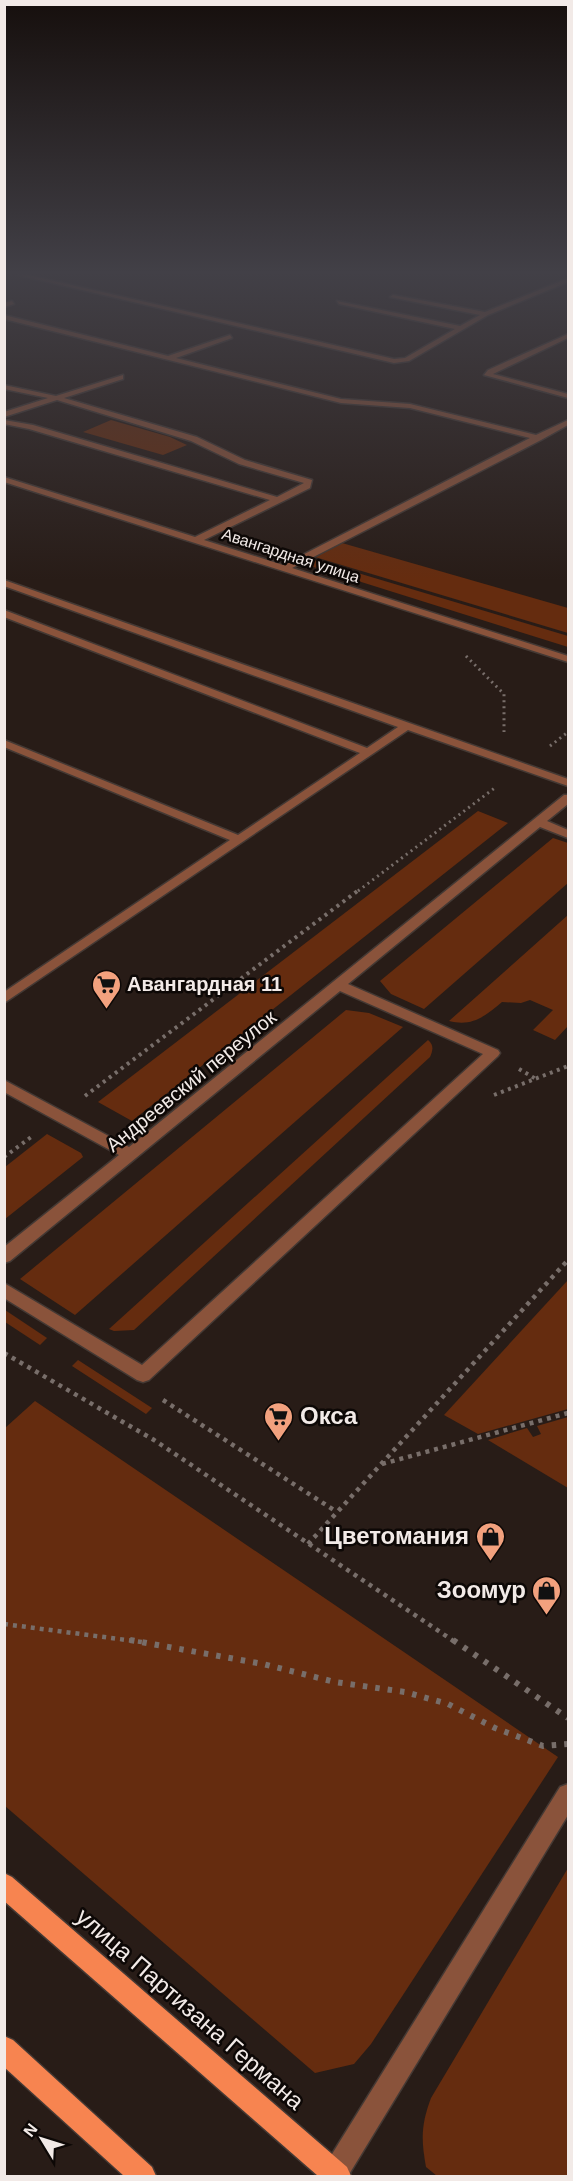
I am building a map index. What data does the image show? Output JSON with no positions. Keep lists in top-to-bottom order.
{
  "streets": {
    "main road": ["улица Партизана Германа"],
    "street": ["Авангардная улица", "Андреевский переулок"]
  },
  "places": {
    "supermarket": ["Авангардная 11", "Окса"],
    "shop": ["Цветомания", "Зоомур"]
  },
  "north": "top left"
}
